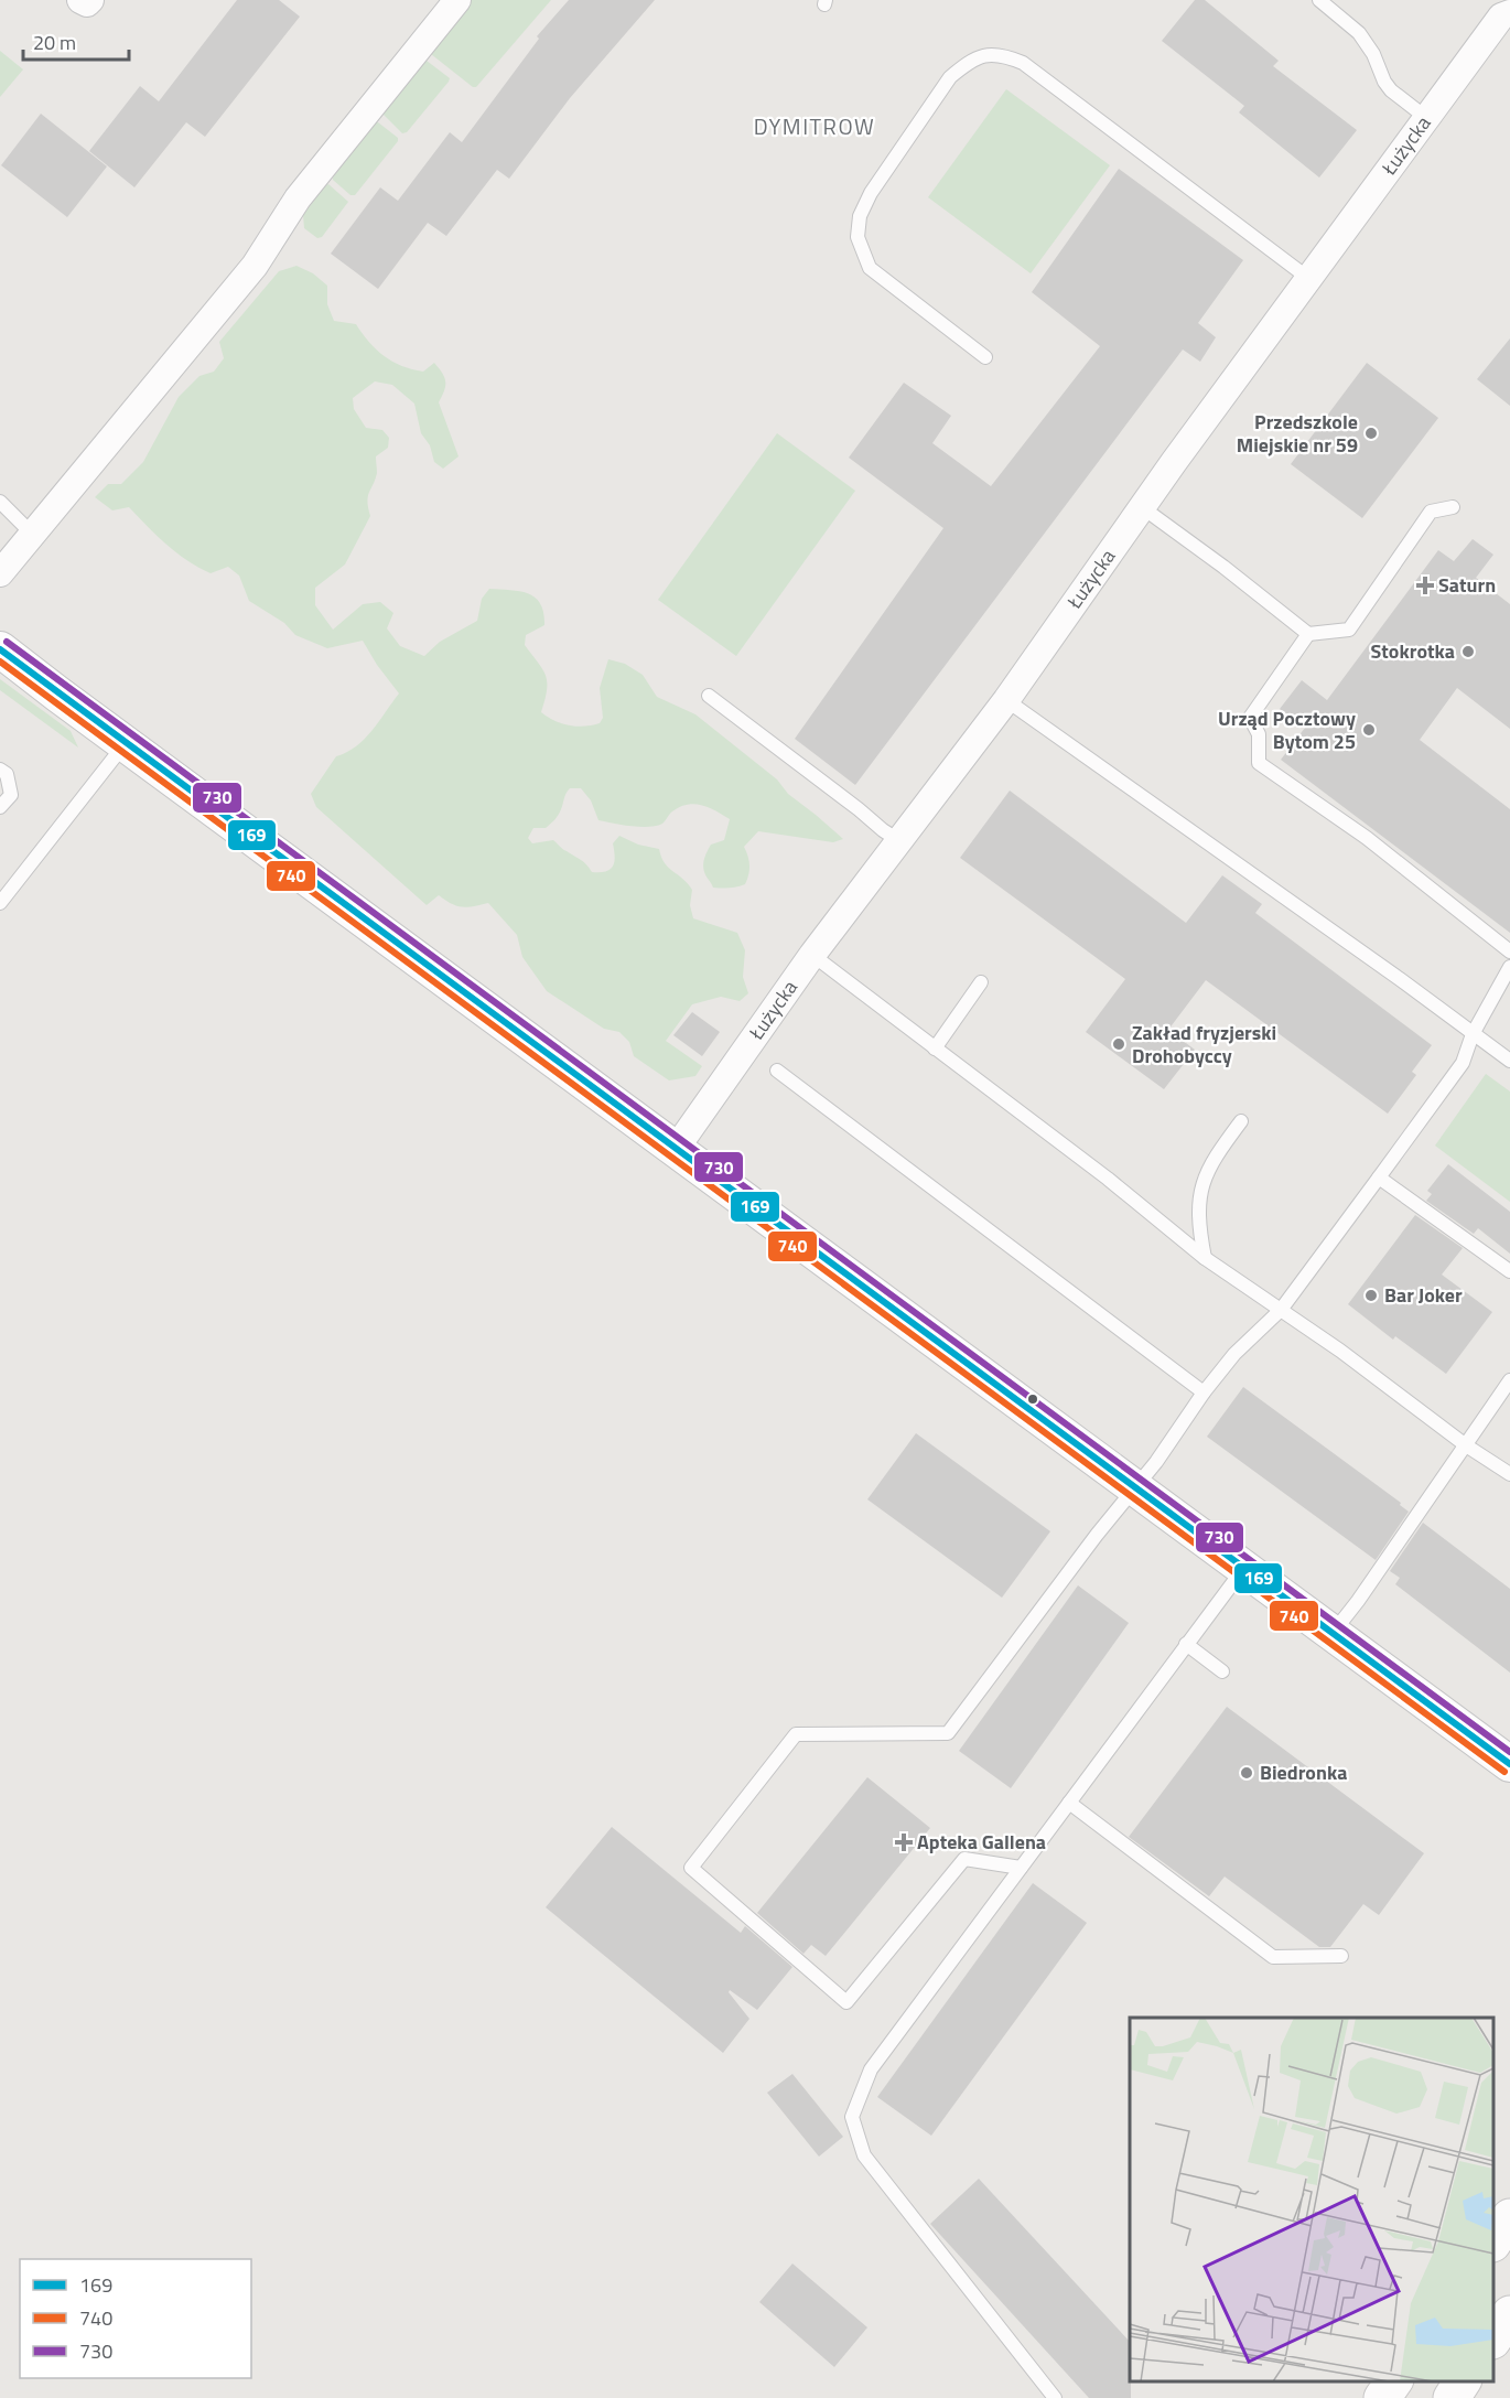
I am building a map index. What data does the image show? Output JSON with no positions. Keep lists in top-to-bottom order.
{
  "streets": {
    "street": ["Łużycka"]
  },
  "districts": ["DYMITROW"],
  "places": {
    "other": [
      "Przedszkole Miejskie nr 59",
      "Stokrotka",
      "Urząd Pocztowy Bytom 25",
      "Zakład fryzjerski Drohobyccy",
      "Bar Joker",
      "Biedronka"
    ],
    "health": ["Saturn", "Apteka Gallena"]
  },
  "lines": ["transit line 730", "transit line 169", "transit line 740"],
  "legend": ["169", "740", "730"],
  "scale_bar": "20 m"
}
